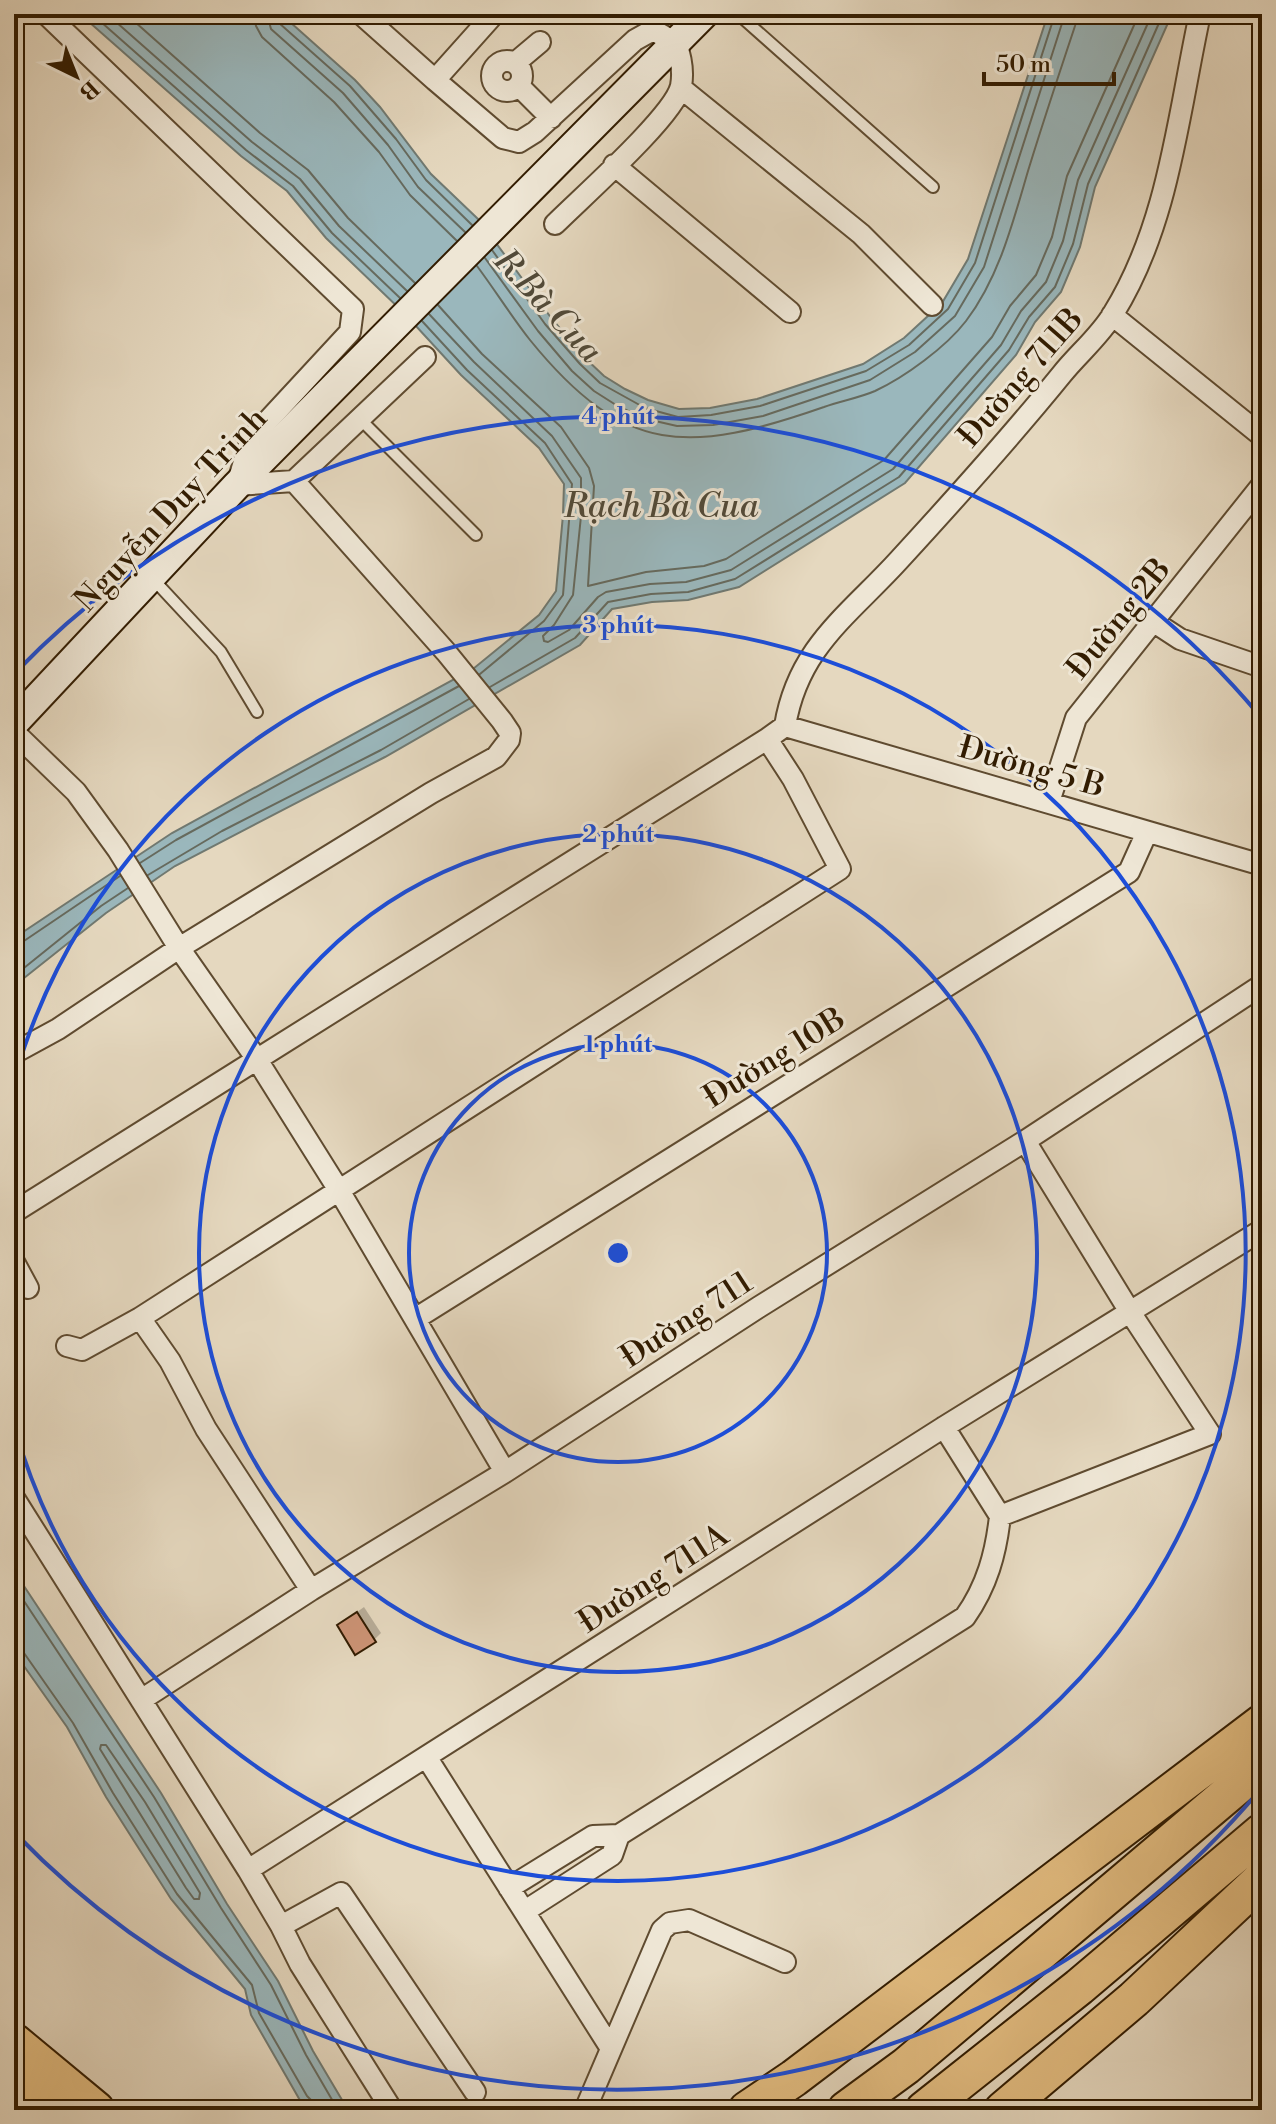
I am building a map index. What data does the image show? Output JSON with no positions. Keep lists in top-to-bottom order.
{
  "streets": {
    "main road": ["Nguyễn Duy Trinh"],
    "street": [
      "Đường 711B",
      "Đường 2B",
      "Đường 5 B",
      "Đường 10B",
      "Đường 711",
      "Đường 711A"
    ]
  },
  "crossings": [
    ["Đường 711B", "Đường 5 B"],
    ["Đường 2B", "Đường 5 B"],
    ["Đường 5 B", "Đường 10B"]
  ],
  "water": ["R.Bà Cua", "Rạch Bà Cua"],
  "scale_bar": "50 m",
  "north": "bottom right",
  "rings": [
    "4 phút",
    "3 phút",
    "2 phút",
    "1 phút"
  ]
}
